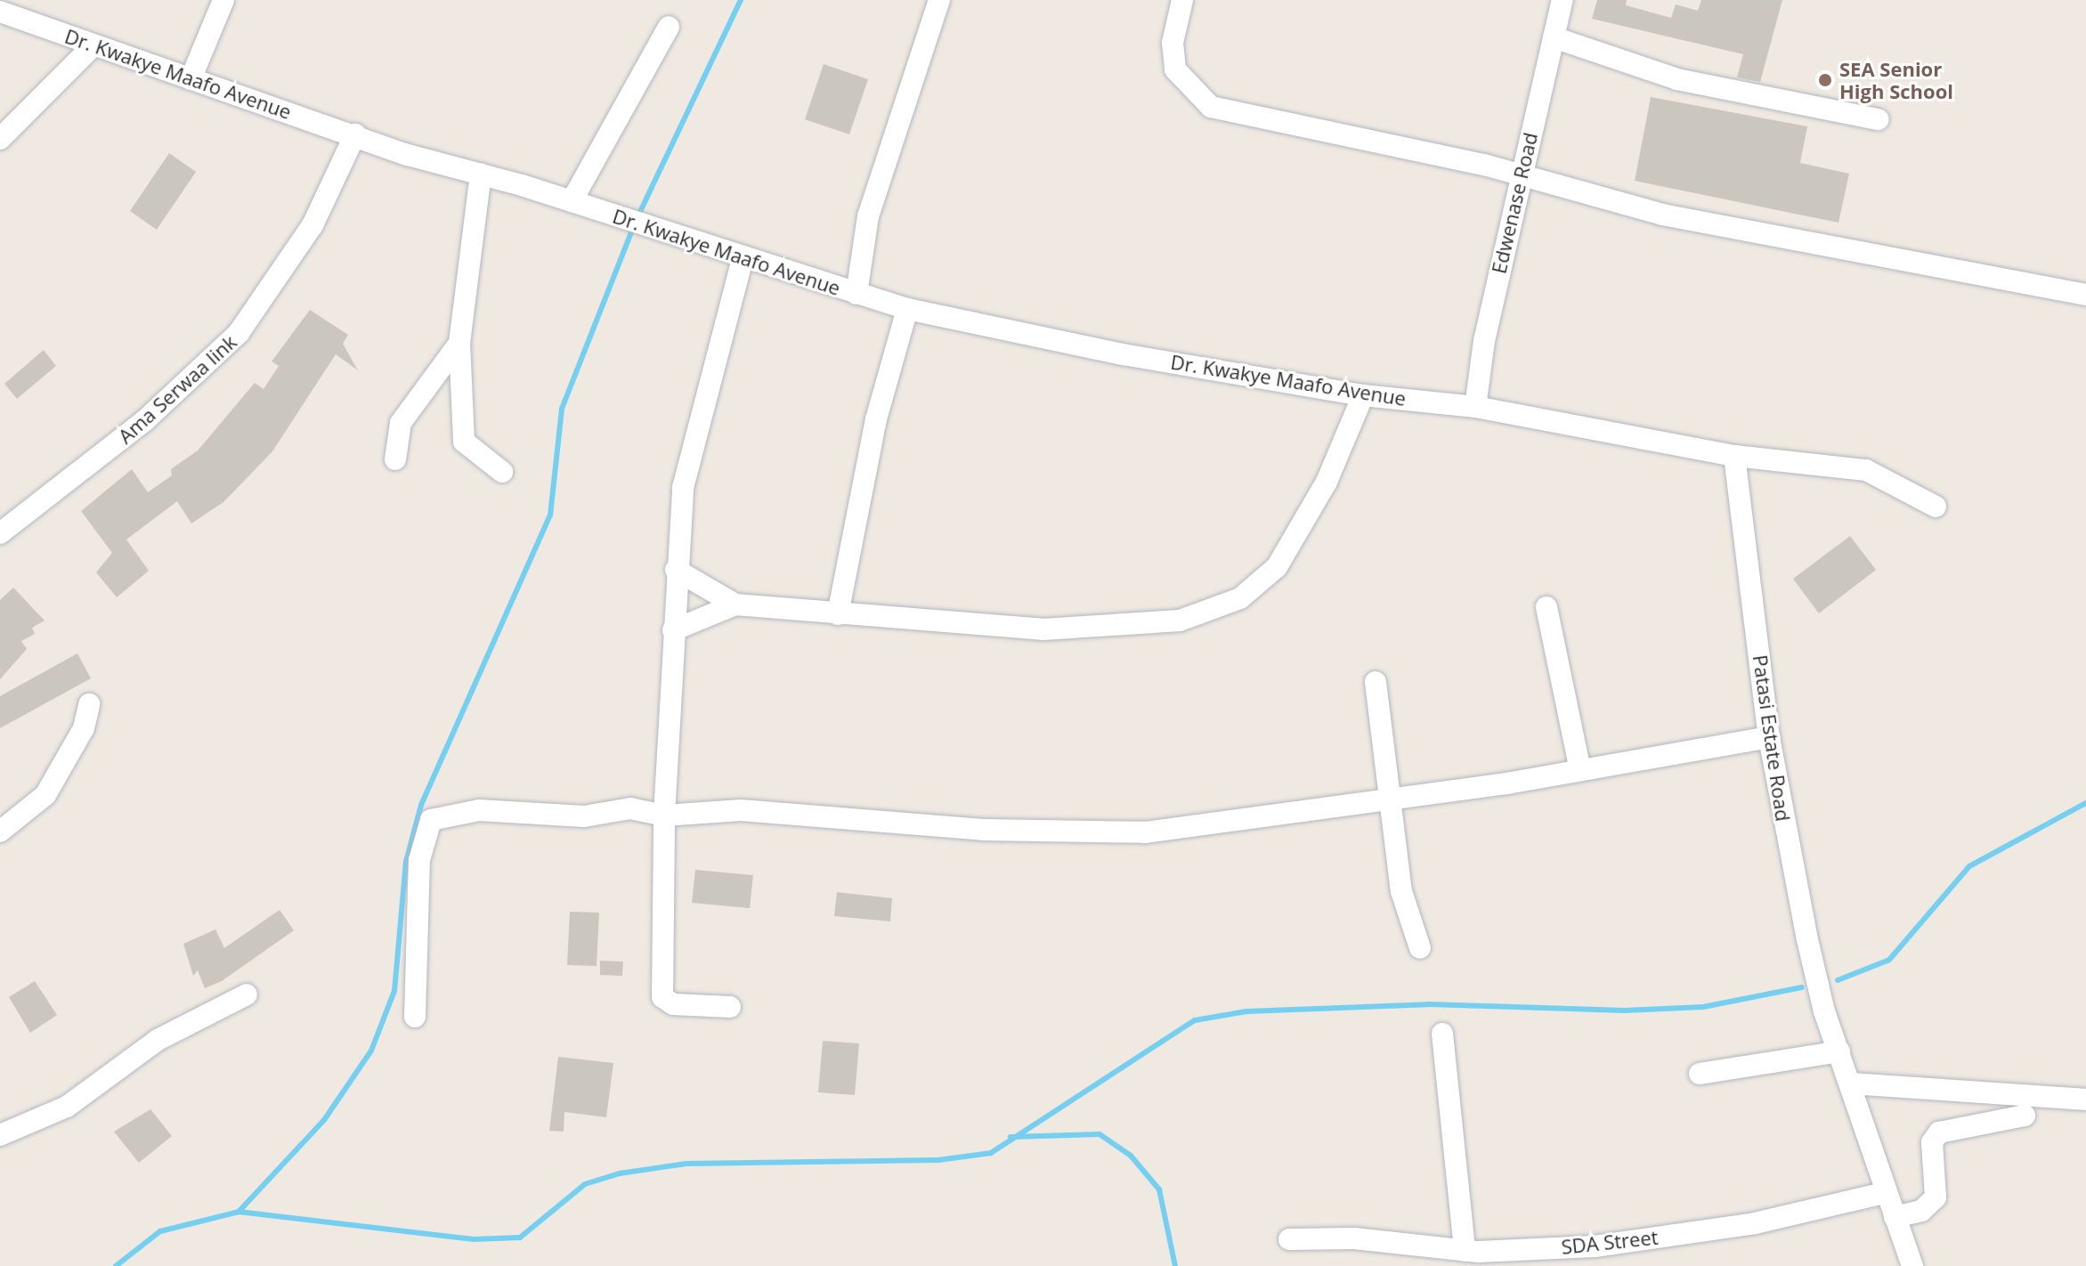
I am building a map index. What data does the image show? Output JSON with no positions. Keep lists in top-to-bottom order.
{
  "streets": {
    "street": [
      "Dr. Kwakye Maafo Avenue",
      "Edwenase Road",
      "Ama Serwaa link",
      "Patasi Estate Road",
      "SDA Street"
    ]
  },
  "crossings": [
    ["Dr. Kwakye Maafo Avenue", "Edwenase Road"],
    ["Dr. Kwakye Maafo Avenue", "Ama Serwaa link"],
    ["Patasi Estate Road", "SDA Street"]
  ],
  "places": ["SEA Senior High School"]
}
